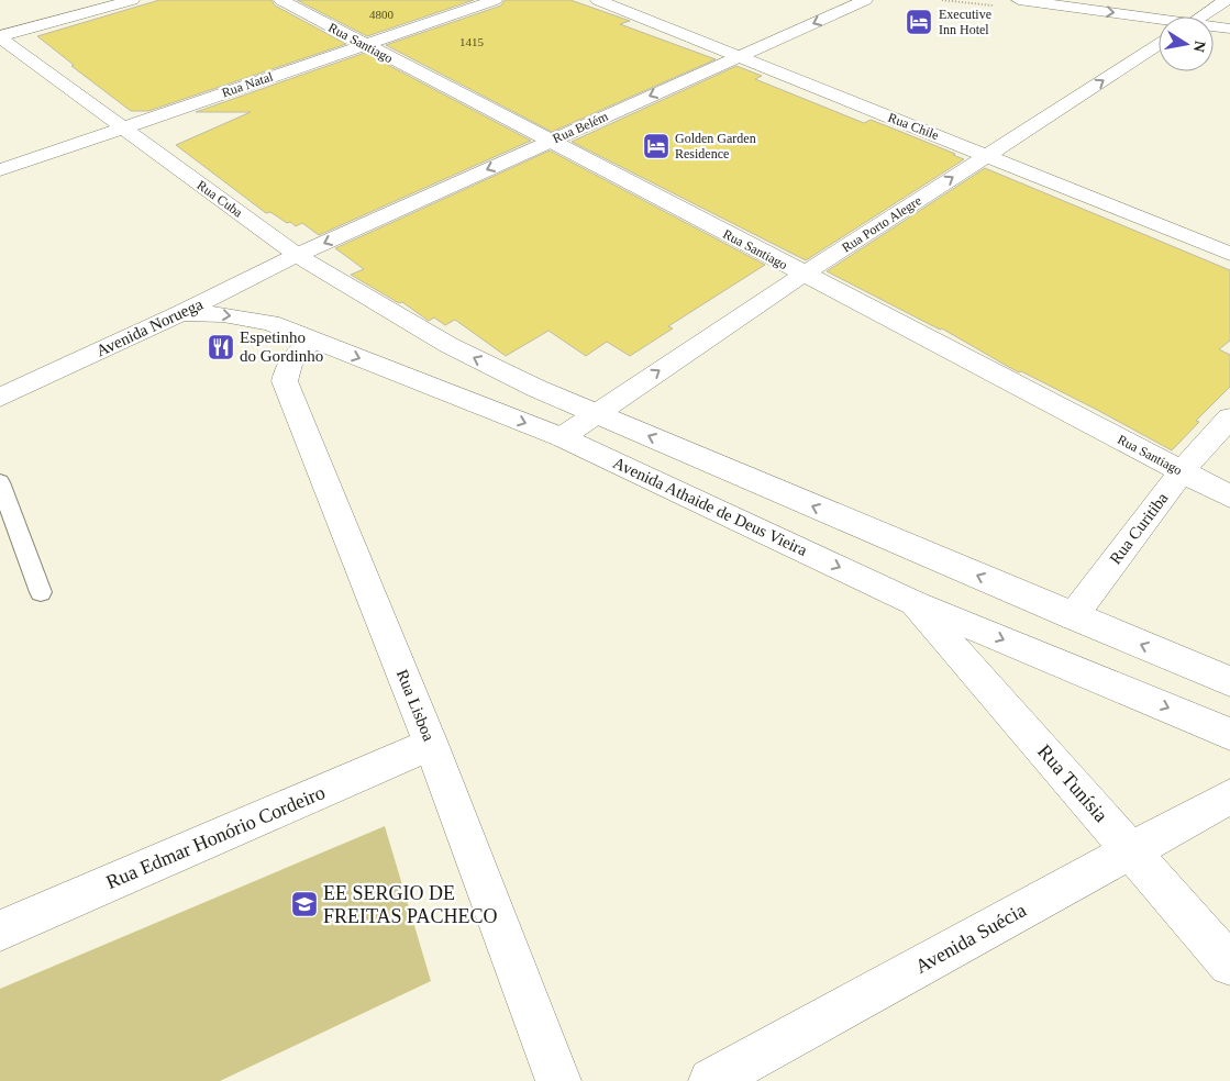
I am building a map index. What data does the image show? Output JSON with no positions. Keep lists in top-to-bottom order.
{
  "streets": {
    "street": [
      "Rua Santiago",
      "Rua Natal",
      "Rua Chile",
      "Rua Belém",
      "Rua Cuba",
      "Rua Porto Alegre",
      "Avenida Noruega",
      "Avenida Athaide de Deus Vieira",
      "Rua Curitiba",
      "Rua Lisboa",
      "Rua Tunísia",
      "Rua Edmar Honório Cordeiro",
      "Avenida Suécia"
    ]
  },
  "crossings": [
    ["Rua Santiago", "Rua Natal"],
    ["Rua Santiago", "Rua Belém"],
    ["Rua Santiago", "Rua Porto Alegre"],
    ["Rua Santiago", "Rua Curitiba"],
    ["Rua Natal", "Rua Cuba"],
    ["Rua Chile", "Rua Belém"],
    ["Rua Chile", "Rua Porto Alegre"],
    ["Rua Belém", "Rua Cuba"],
    ["Rua Belém", "Avenida Noruega"],
    ["Rua Cuba", "Rua Porto Alegre"],
    ["Rua Cuba", "Avenida Noruega"],
    ["Rua Porto Alegre", "Avenida Athaide de Deus Vieira"],
    ["Avenida Noruega", "Avenida Athaide de Deus Vieira"],
    ["Avenida Athaide de Deus Vieira", "Rua Lisboa"],
    ["Avenida Athaide de Deus Vieira", "Rua Tunísia"],
    ["Rua Lisboa", "Rua Edmar Honório Cordeiro"],
    ["Rua Tunísia", "Avenida Suécia"]
  ],
  "one_way": ["Rua Belém", "Rua Cuba", "Rua Porto Alegre"],
  "places": {
    "hotel": ["Executive Inn Hotel", "Golden Garden Residence"],
    "restaurant": ["Espetinho do Gordinho"],
    "school or university": ["EE SERGIO DE FREITAS PACHECO"]
  },
  "house_numbers": ["4800", "1415"],
  "north": "right"
}
